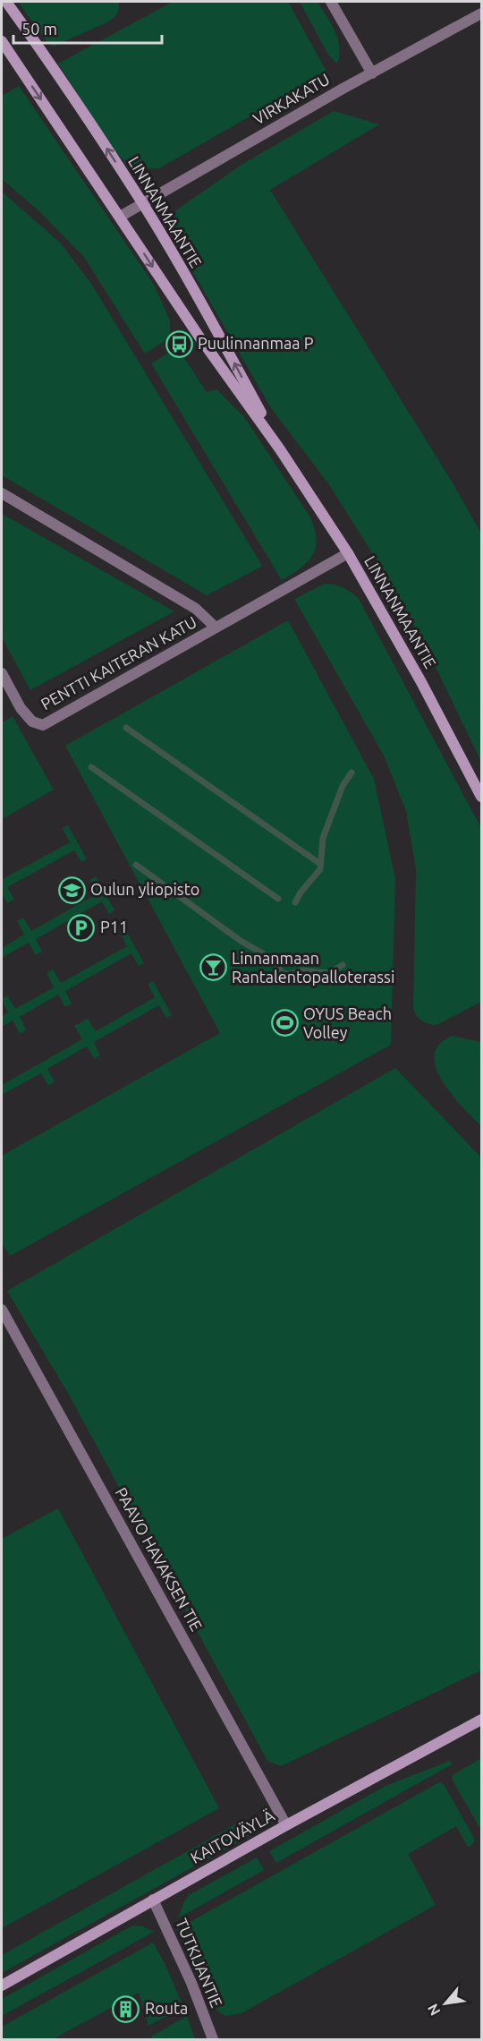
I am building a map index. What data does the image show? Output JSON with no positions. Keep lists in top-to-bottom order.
{
  "streets": {
    "main road": ["LINNANMAANTIE", "KAITOVÄYLÄ"],
    "street": [
      "VIRKAKATU",
      "PENTTI KAITERAN KATU",
      "PAAVO HAVAKSEN TIE",
      "TUTKIJANTIE"
    ]
  },
  "crossings": [
    ["VIRKAKATU", "LINNANMAANTIE"],
    ["LINNANMAANTIE", "PENTTI KAITERAN KATU"],
    ["PAAVO HAVAKSEN TIE", "KAITOVÄYLÄ"],
    ["KAITOVÄYLÄ", "TUTKIJANTIE"]
  ],
  "places": {
    "bus stop": ["Puulinnanmaa P"],
    "school or university": ["Oulun yliopisto"],
    "parking": ["P11"],
    "bar": ["Linnanmaan Rantalentopalloterassi"],
    "sports": ["OYUS Beach Volley"],
    "building": ["Routa"]
  },
  "scale_bar": "50 m",
  "north": "bottom left"
}
